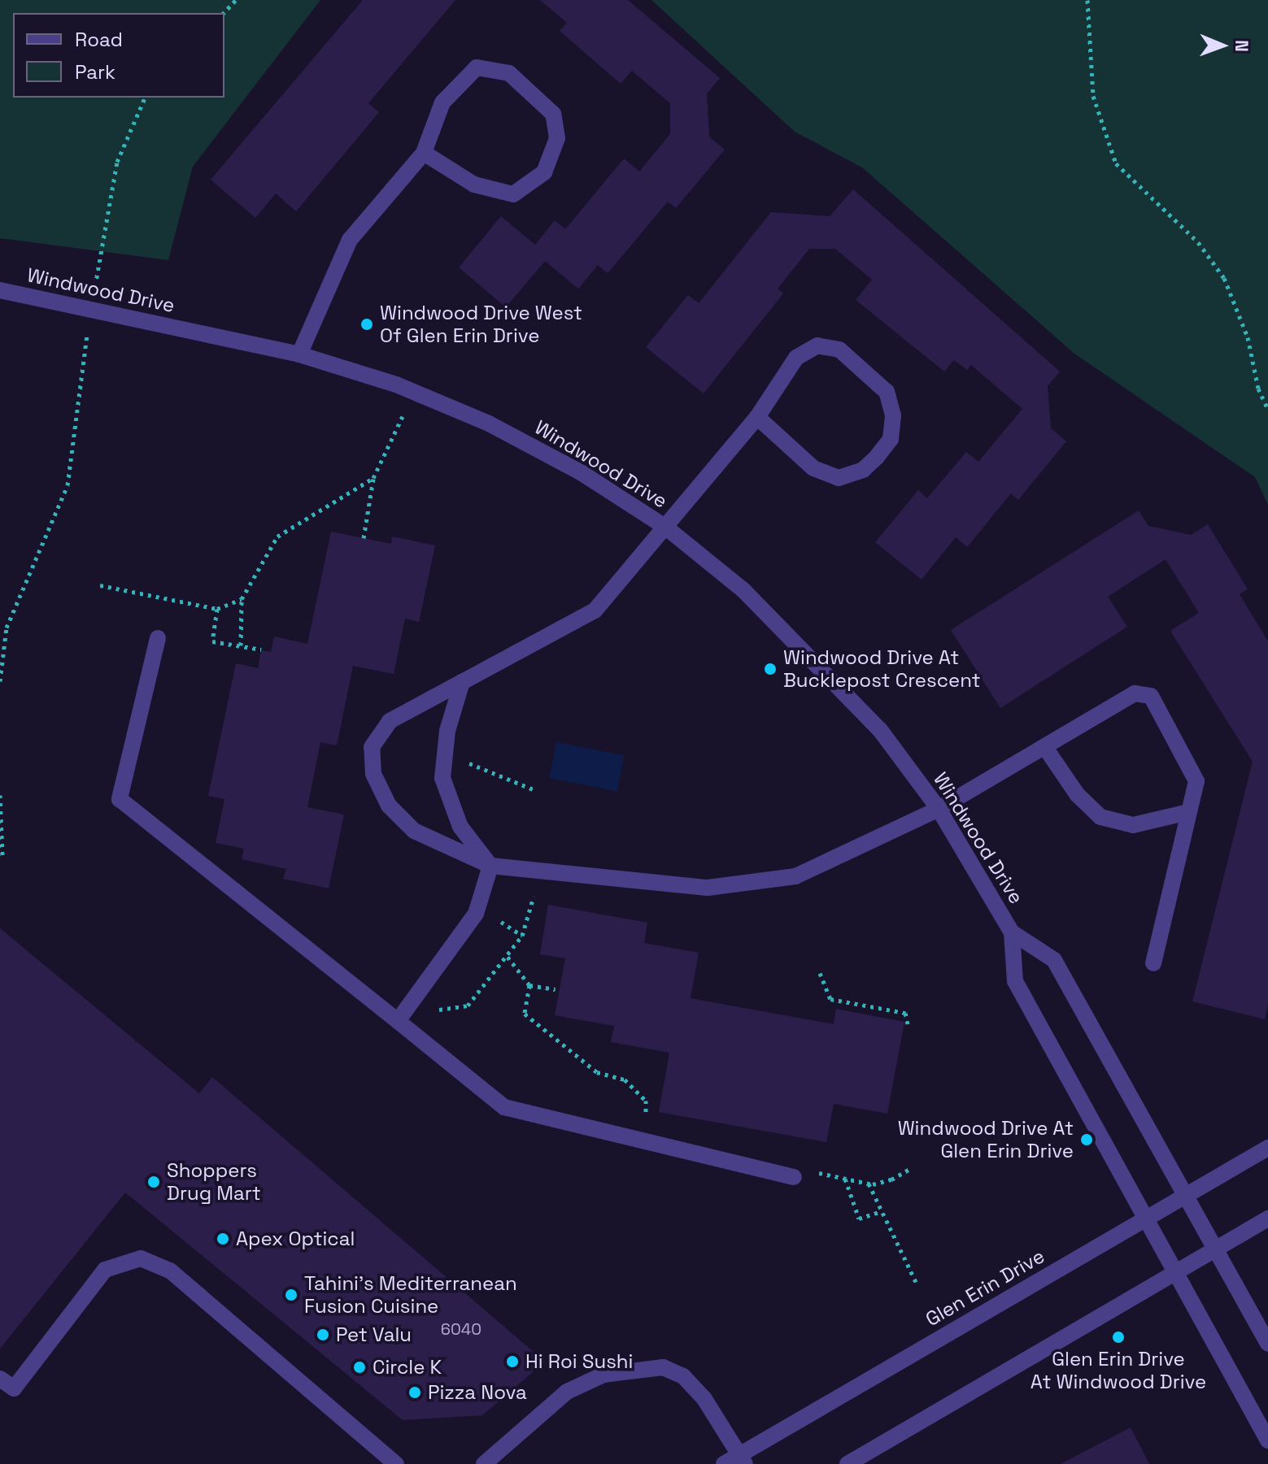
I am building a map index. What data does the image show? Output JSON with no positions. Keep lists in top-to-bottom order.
{
  "streets": {
    "street": ["Windwood Drive", "Glen Erin Drive"]
  },
  "crossings": [
    ["Windwood Drive", "Glen Erin Drive"]
  ],
  "places": [
    "Windwood Drive West Of Glen Erin Drive",
    "Windwood Drive At Bucklepost Crescent",
    "Windwood Drive At Glen Erin Drive",
    "Shoppers Drug Mart",
    "Apex Optical",
    "Tahini’s Mediterranean Fusion Cuisine",
    "Pet Valu",
    "Glen Erin Drive At Windwood Drive",
    "Hi Roi Sushi",
    "Circle K",
    "Pizza Nova"
  ],
  "house_numbers": ["6040"],
  "legend": ["Road", "Park"],
  "north": "right"
}
